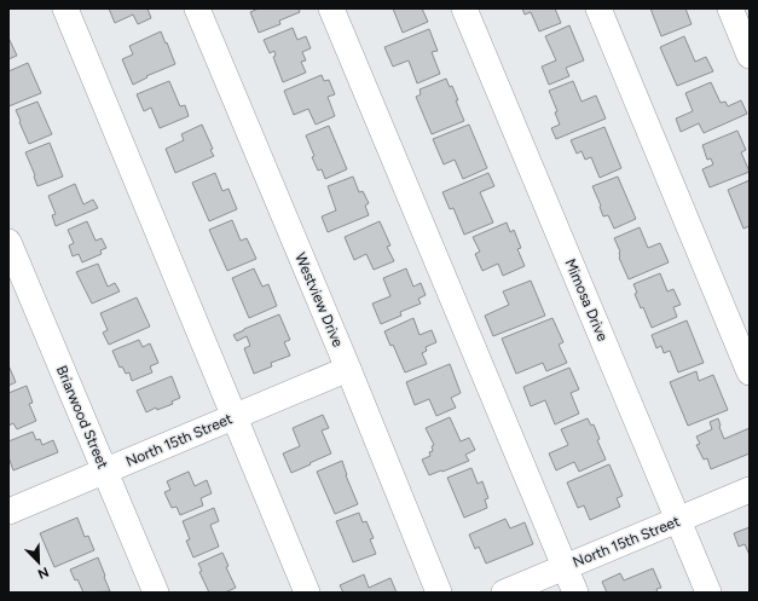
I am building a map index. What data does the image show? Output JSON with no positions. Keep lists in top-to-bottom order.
{
  "streets": {
    "street": [
      "Westview Drive",
      "Mimosa Drive",
      "Briarwood Street",
      "North 15th Street"
    ]
  },
  "crossings": [
    ["Westview Drive", "North 15th Street"],
    ["Mimosa Drive", "North 15th Street"],
    ["Briarwood Street", "North 15th Street"]
  ],
  "north": "bottom right"
}
